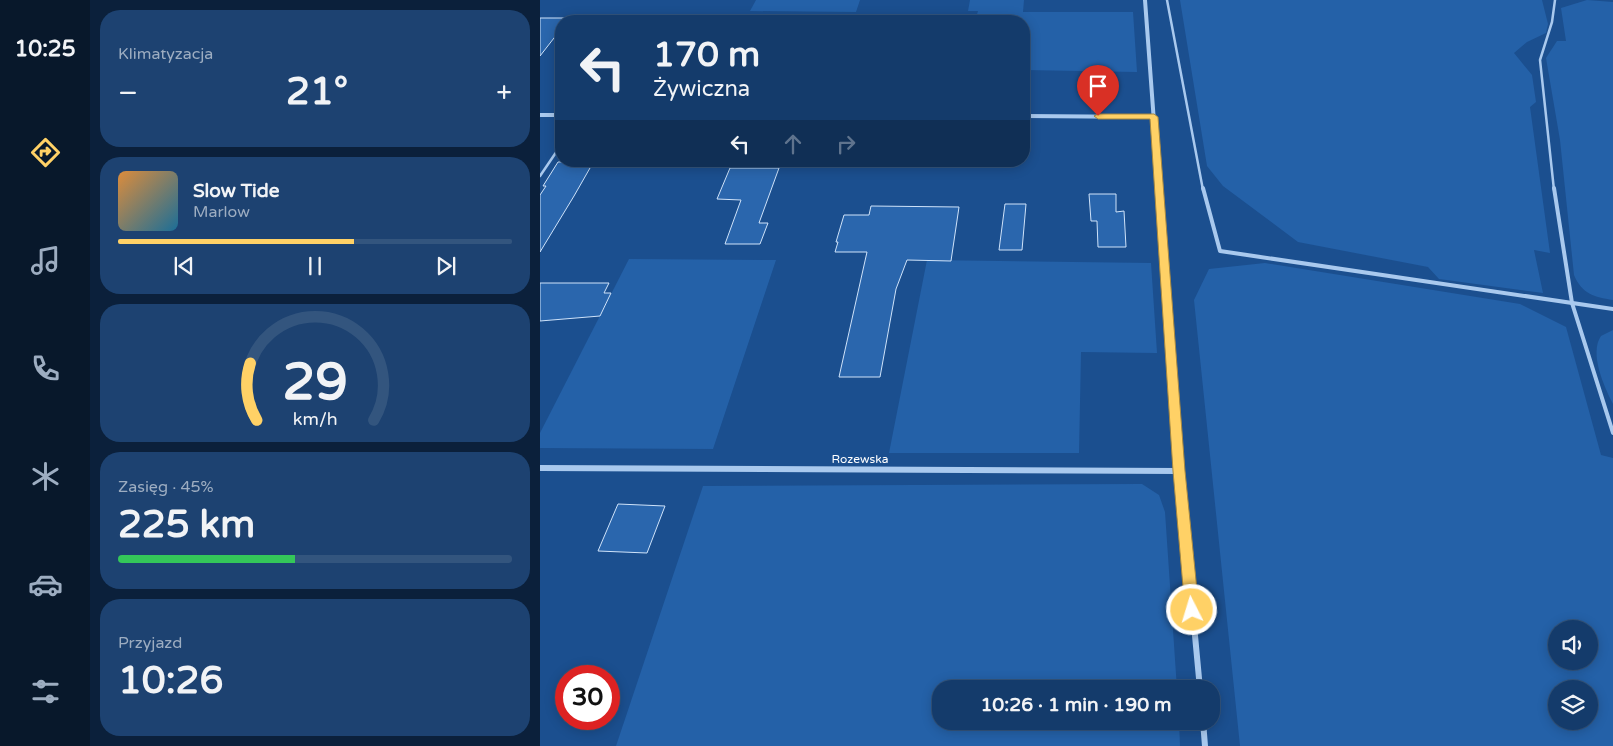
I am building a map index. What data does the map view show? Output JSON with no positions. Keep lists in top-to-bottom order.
{
  "streets": {
    "street": ["Rozewska"]
  },
  "page": {
    "tabs": "10:25",
    "tile": [
      "Klimatyzacja",
      ["Zasięg · 45%", "225 km"],
      ["Przyjazd", "10:26"]
    ],
    "turn": ["170 m", "Żywiczna"],
    "heat": ["−", "21°", "+"],
    "song": ["Slow Tide", "Marlow"],
    "limit": "30",
    "trip": "10:26 · 1 min · 190 m",
    "gauge": ["29", "km/h"]
  }
}
